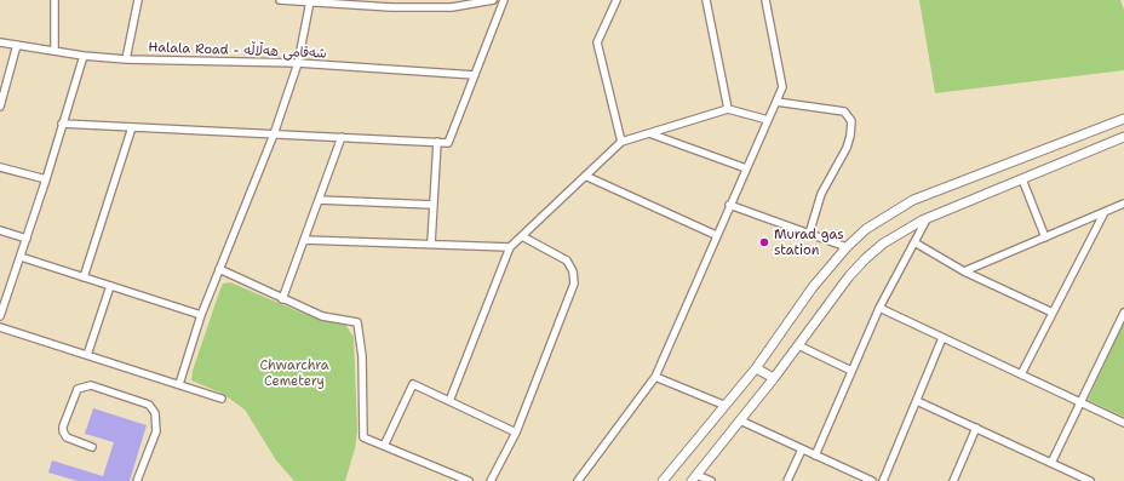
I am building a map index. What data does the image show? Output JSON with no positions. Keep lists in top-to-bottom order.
{
  "streets": {
    "street": ["Halala Road - شەقامی هەڵاڵە"]
  },
  "parks": ["Chwarchra Cemetery"],
  "places": ["Murad gas station"]
}
